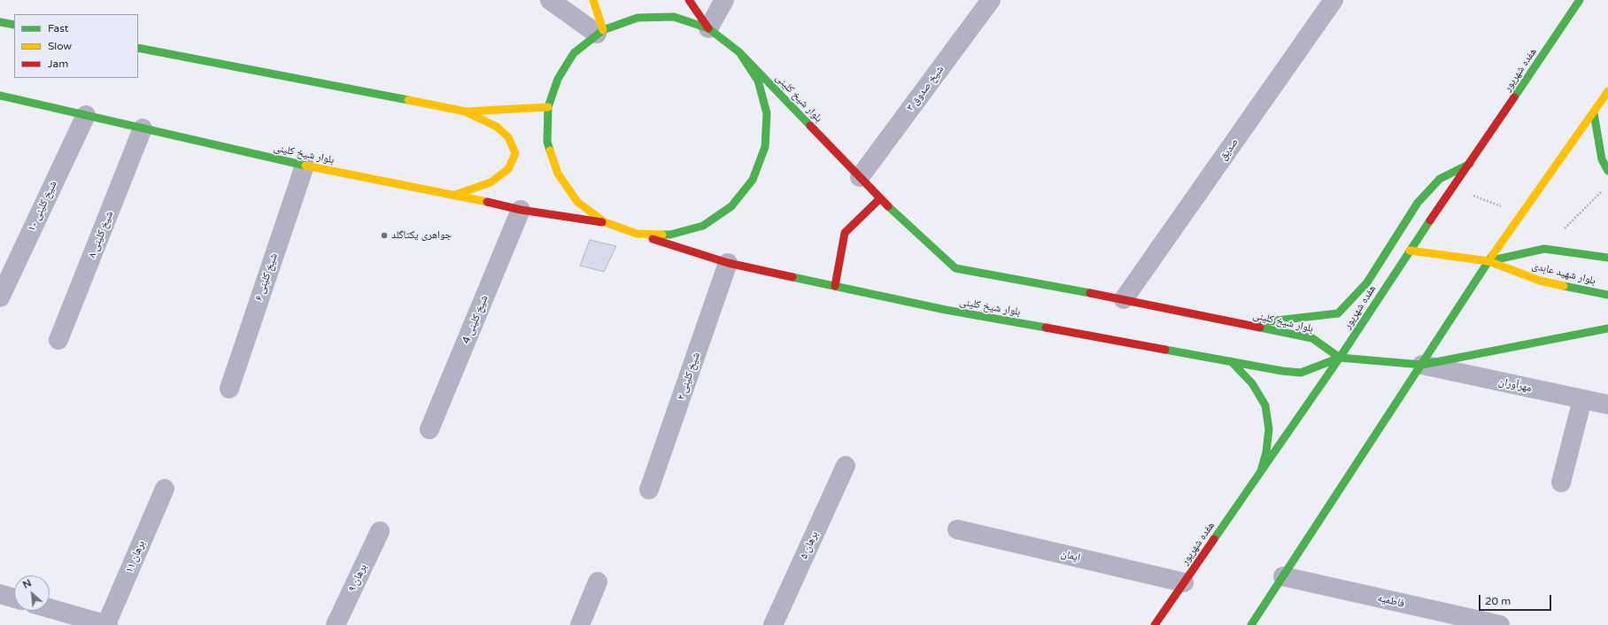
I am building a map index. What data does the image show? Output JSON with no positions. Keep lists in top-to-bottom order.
{
  "streets": {
    "main road": ["هفده شهریور", "بلوار شیخ کلینی", "بلوار شهید عابدی"],
    "street": [
      "شیخ صدوق ۳",
      "صدیق",
      "شیخ کلینی ۱۰",
      "شیخ کلینی ۸",
      "شیخ کلینی ۶",
      "شیخ کلینی 4",
      "شیخ کلینی ۲",
      "مهرآوران",
      "برهان ۵",
      "ایمان",
      "برهان ۱۱",
      "برهان ۹",
      "فاطمیه"
    ]
  },
  "crossings": [
    ["هفده شهریور", "بلوار شیخ کلینی"],
    ["هفده شهریور", "ایمان"],
    ["شیخ صدوق ۳", "بلوار شیخ کلینی"],
    ["بلوار شیخ کلینی", "صدیق"],
    ["بلوار شیخ کلینی", "شیخ کلینی ۱۰"],
    ["بلوار شیخ کلینی", "شیخ کلینی ۸"],
    ["بلوار شیخ کلینی", "شیخ کلینی ۶"],
    ["بلوار شیخ کلینی", "شیخ کلینی 4"],
    ["بلوار شیخ کلینی", "شیخ کلینی ۲"]
  ],
  "places": ["جواهری یکتاگلد"],
  "legend": ["Fast", "Slow", "Jam"],
  "scale_bar": "20 m",
  "north": "top left"
}
